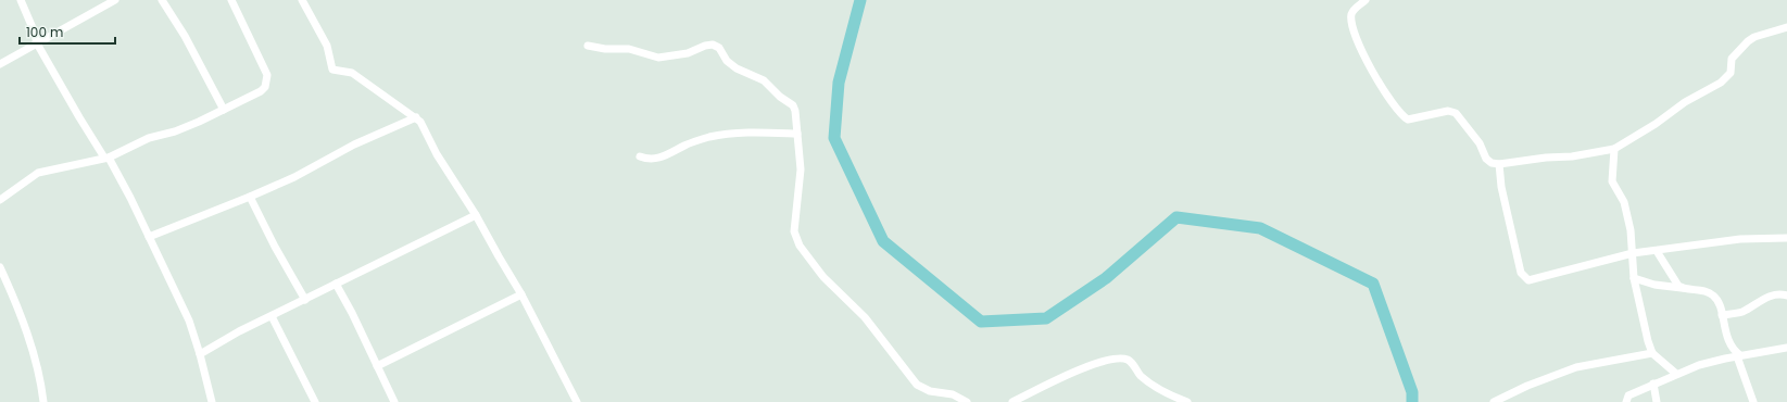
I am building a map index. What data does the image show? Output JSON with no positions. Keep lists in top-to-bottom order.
{
  "scale_bar": "100 m"
}
